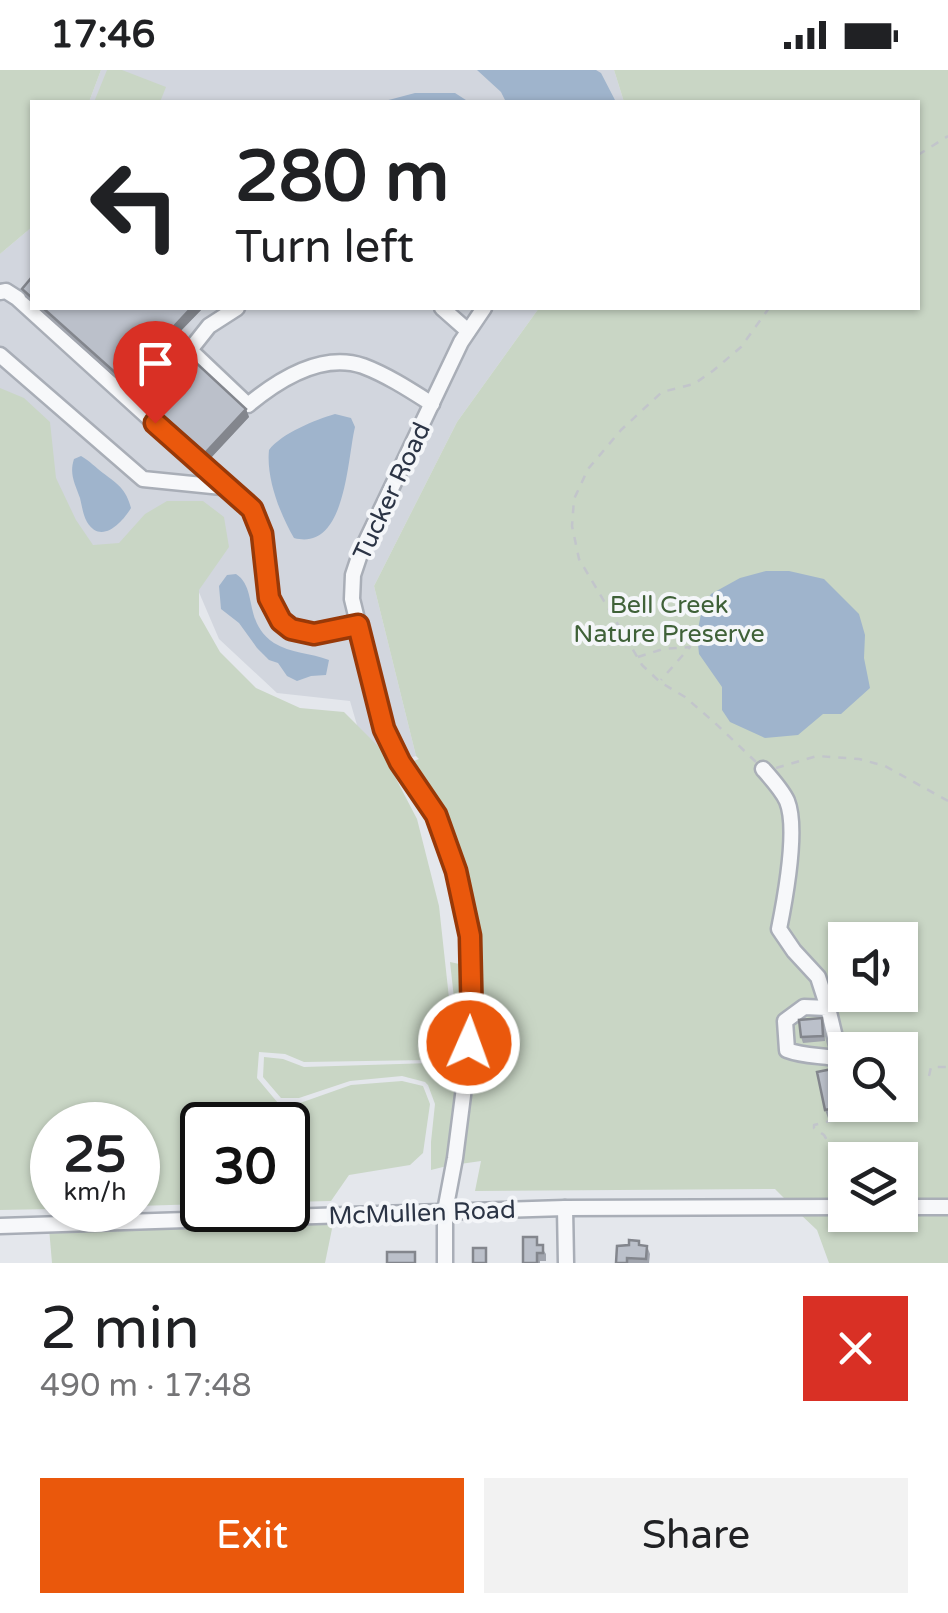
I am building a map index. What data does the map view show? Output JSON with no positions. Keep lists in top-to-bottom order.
{
  "streets": {
    "street": ["Tucker Road", "McMullen Road"]
  },
  "crossings": [
    ["Tucker Road", "McMullen Road"]
  ],
  "parks": ["Bell Creek Nature Preserve"],
  "page": {
    "status": "17:46",
    "turn": ["280 m", "Turn left"],
    "speed": "25 km/h",
    "limit": "30",
    "heading": ["2 min", "490 m · 17:48"],
    "buttons": ["Exit", "Share"]
  }
}
